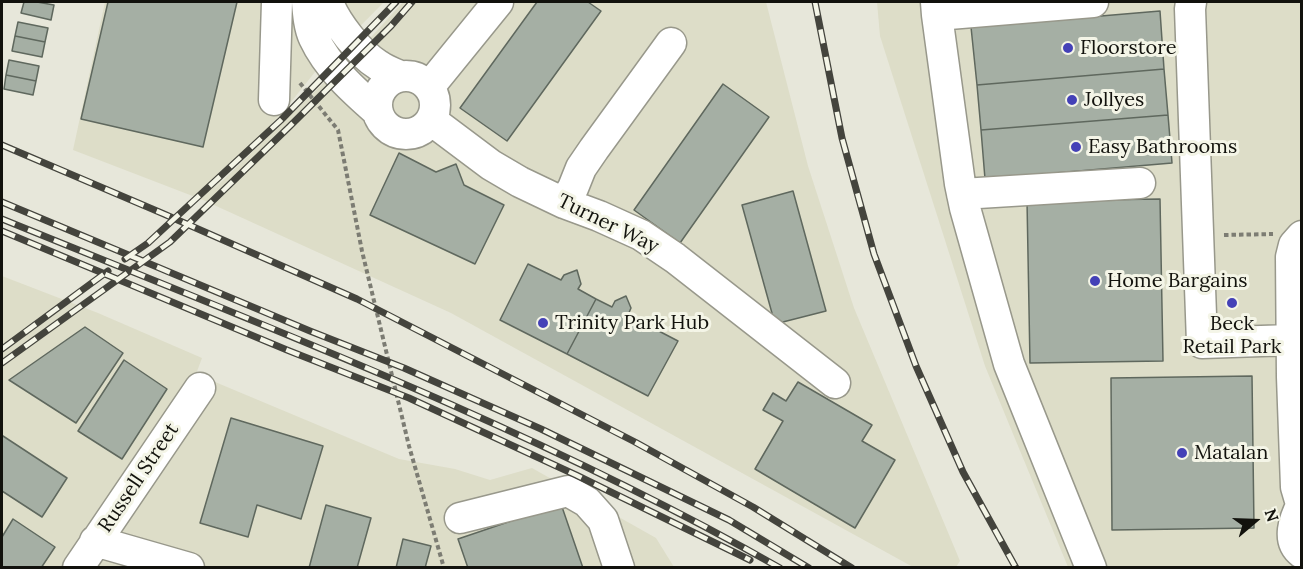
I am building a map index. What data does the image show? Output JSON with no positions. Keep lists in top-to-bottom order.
{
  "streets": {
    "lane": ["Turner Way", "Russell Street"]
  },
  "places": [
    "Floorstore",
    "Jollyes",
    "Easy Bathrooms",
    "Home Bargains",
    "Beck Retail Park",
    "Trinity Park Hub",
    "Matalan"
  ],
  "north": "right"
}
